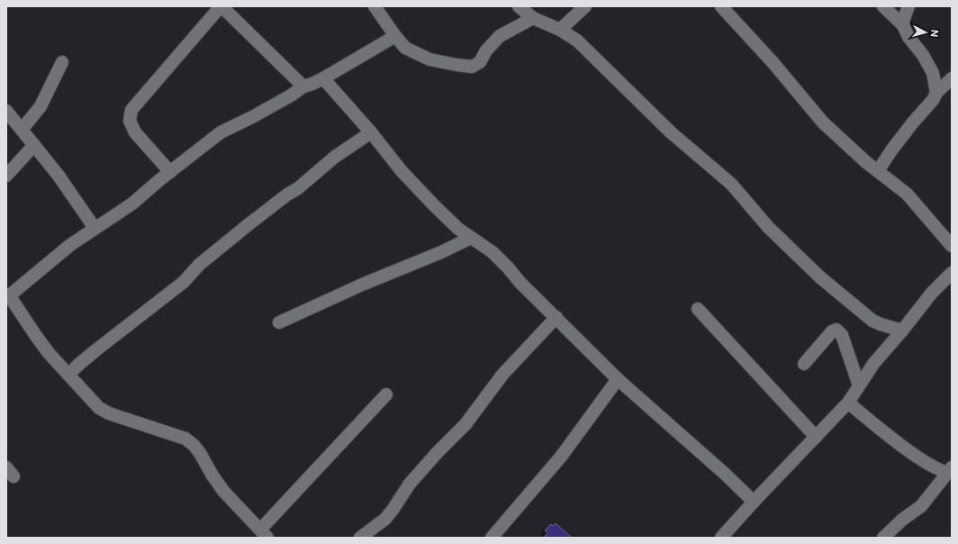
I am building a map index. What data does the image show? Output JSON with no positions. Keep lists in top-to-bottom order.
{
  "north": "right"
}
